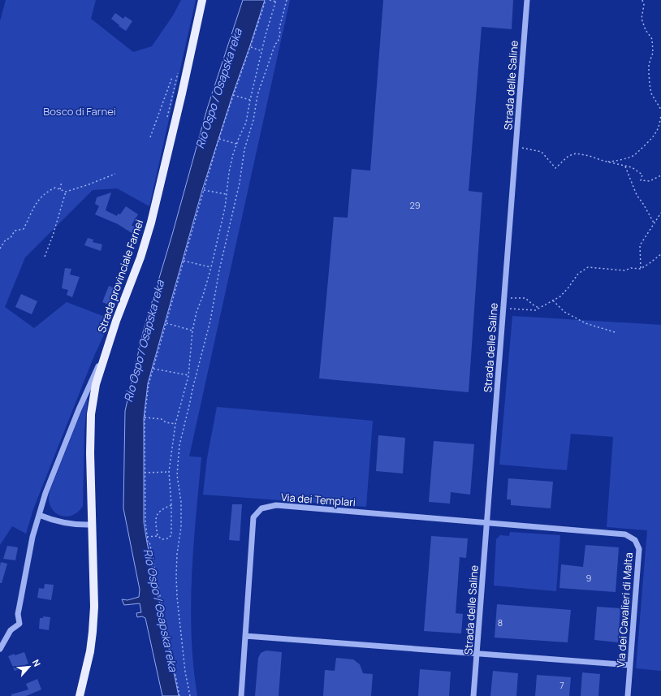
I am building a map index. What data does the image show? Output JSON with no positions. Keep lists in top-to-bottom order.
{
  "streets": {
    "main road": ["Strada provinciale Farnei"],
    "street": ["Strada delle Saline", "Via dei Templari", "Via dei Cavalieri di Malta"]
  },
  "crossings": [
    ["Strada delle Saline", "Via dei Templari"],
    ["Strada delle Saline", "Via dei Cavalieri di Malta"],
    ["Via dei Templari", "Via dei Cavalieri di Malta"]
  ],
  "water": ["Rio Ospo / Osapska reka"],
  "parks": ["Bosco di Farnei"],
  "house_numbers": [
    "29",
    "9",
    "8",
    "7"
  ],
  "north": "top right"
}
